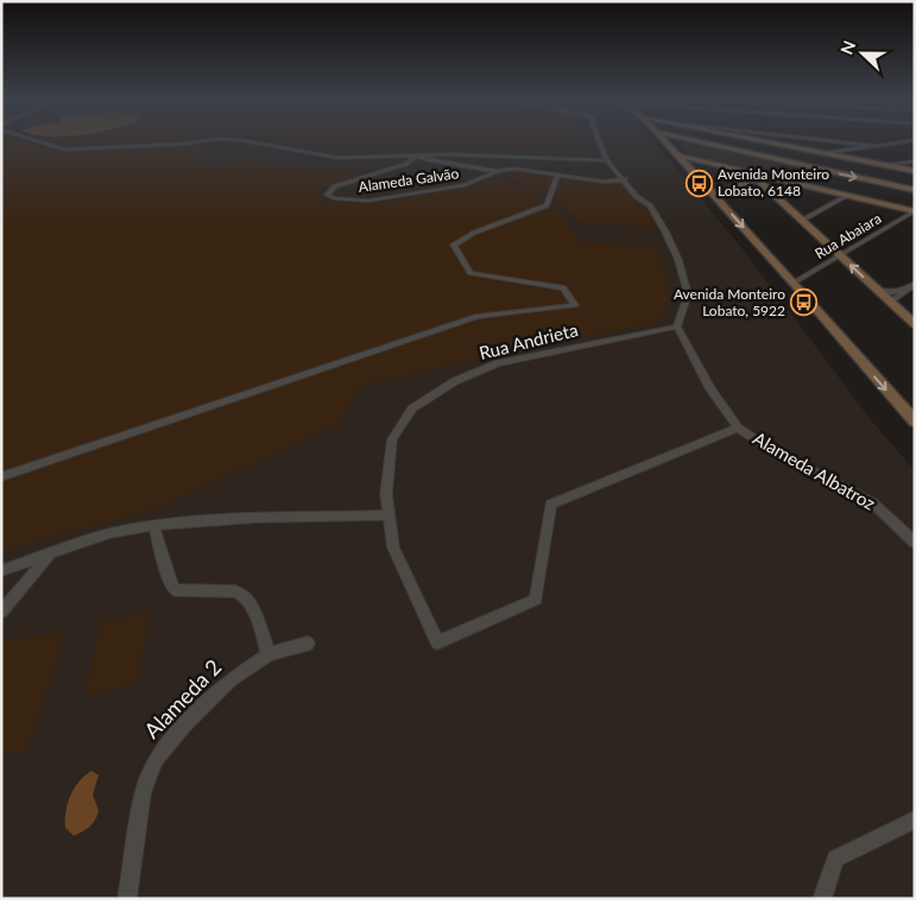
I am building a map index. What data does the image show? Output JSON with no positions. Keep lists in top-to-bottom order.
{
  "streets": {
    "street": [
      "Alameda Galvão",
      "Rua Abaiara",
      "Rua Andrieta",
      "Alameda Albatroz",
      "Alameda 2"
    ]
  },
  "crossings": [
    ["Rua Andrieta", "Alameda Albatroz"]
  ],
  "places": {
    "bus stop": ["Avenida Monteiro Lobato, 6148", "Avenida Monteiro Lobato, 5922"]
  },
  "north": "left"
}
